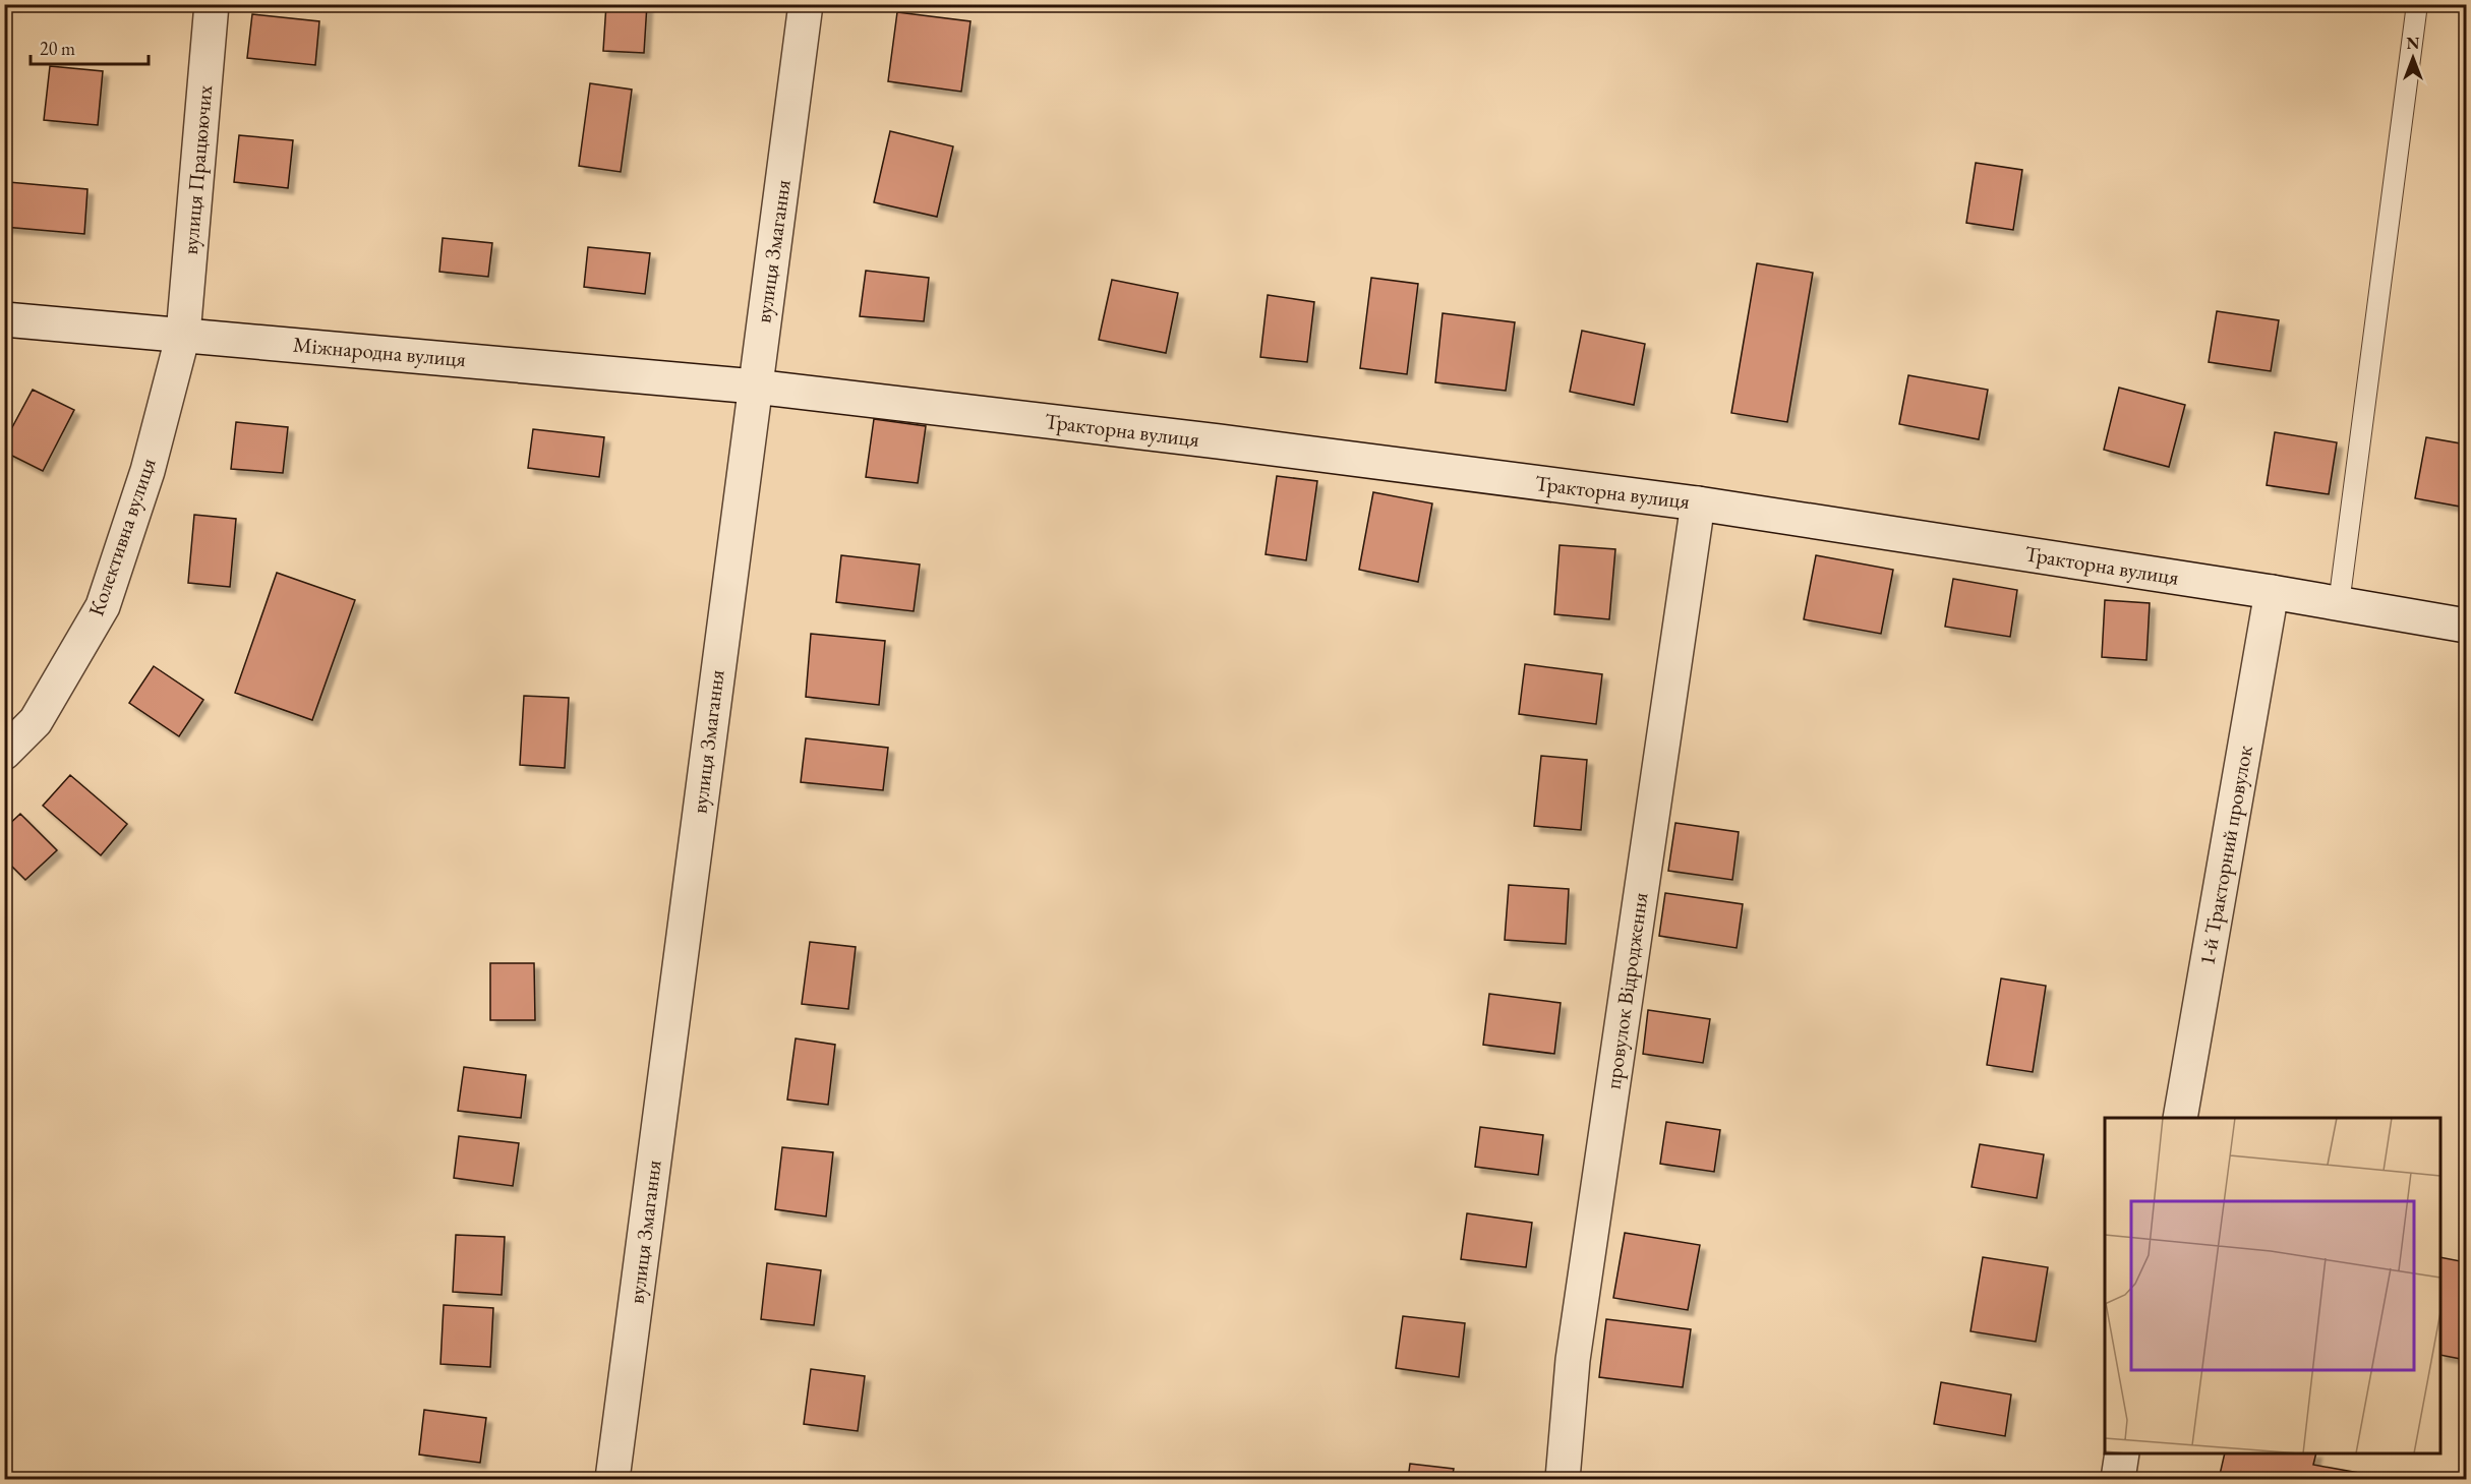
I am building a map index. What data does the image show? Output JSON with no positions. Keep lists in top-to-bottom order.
{
  "streets": {
    "street": [
      "вулиця Працюючих",
      "вулиця Змагання",
      "Міжнародна вулиця",
      "Тракторна вулиця",
      "Колективна вулиця",
      "1-й Тракторний провулок",
      "провулок Відродження"
    ]
  },
  "crossings": [
    ["вулиця Працюючих", "Міжнародна вулиця"],
    ["вулиця Працюючих", "Колективна вулиця"],
    ["вулиця Змагання", "Міжнародна вулиця"],
    ["вулиця Змагання", "Тракторна вулиця"],
    ["Міжнародна вулиця", "Тракторна вулиця"],
    ["Міжнародна вулиця", "Колективна вулиця"],
    ["Тракторна вулиця", "1-й Тракторний провулок"],
    ["Тракторна вулиця", "провулок Відродження"]
  ],
  "scale_bar": "20 m",
  "north": "top"
}
